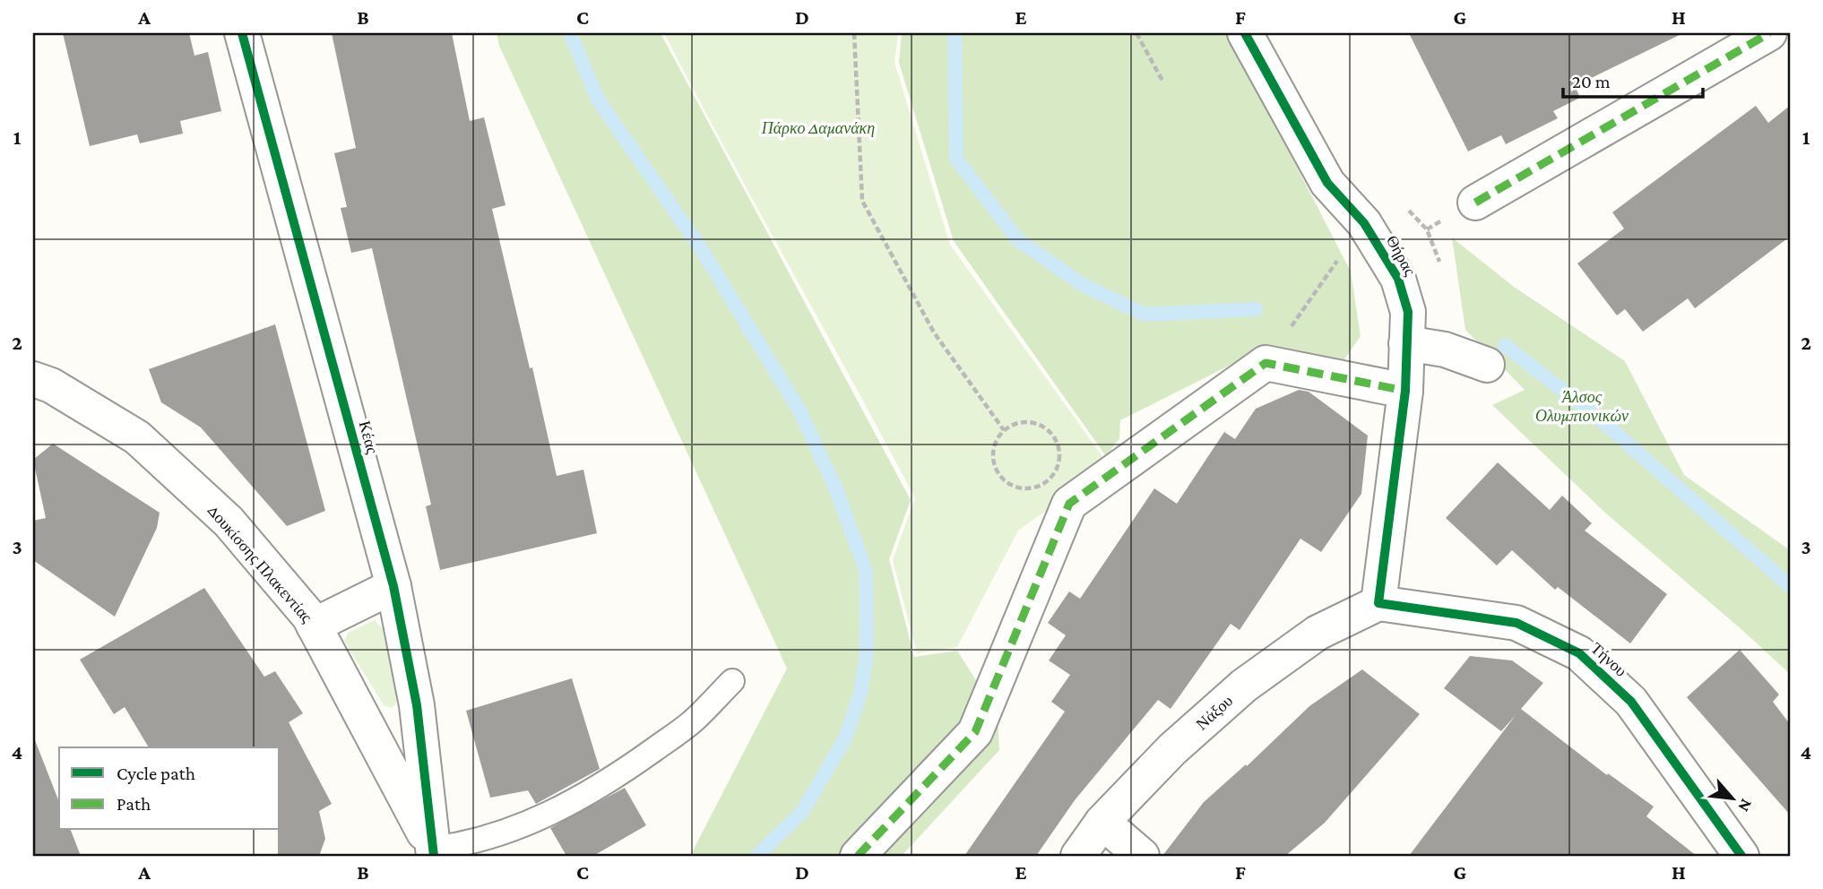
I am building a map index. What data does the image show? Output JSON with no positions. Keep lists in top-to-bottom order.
{
  "streets": {
    "street": [
      "Θήρας",
      "Κέας",
      "Δουκίσσης Πλακεντίας",
      "Τήνου",
      "Νάξου"
    ]
  },
  "crossings": [
    ["Θήρας", "Τήνου"],
    ["Θήρας", "Νάξου"],
    ["Κέας", "Δουκίσσης Πλακεντίας"],
    ["Τήνου", "Νάξου"]
  ],
  "parks": ["Πάρκο Δαμανάκη", "Άλσος Ολυμπιονικών"],
  "legend": ["Cycle path", "Path"],
  "scale_bar": "20 m",
  "north": "bottom right",
  "grid": {
    "columns": [
      "A",
      "B",
      "C",
      "D",
      "E",
      "F",
      "G",
      "H"
    ],
    "rows": [
      "1",
      "2",
      "3",
      "4"
    ]
  }
}
